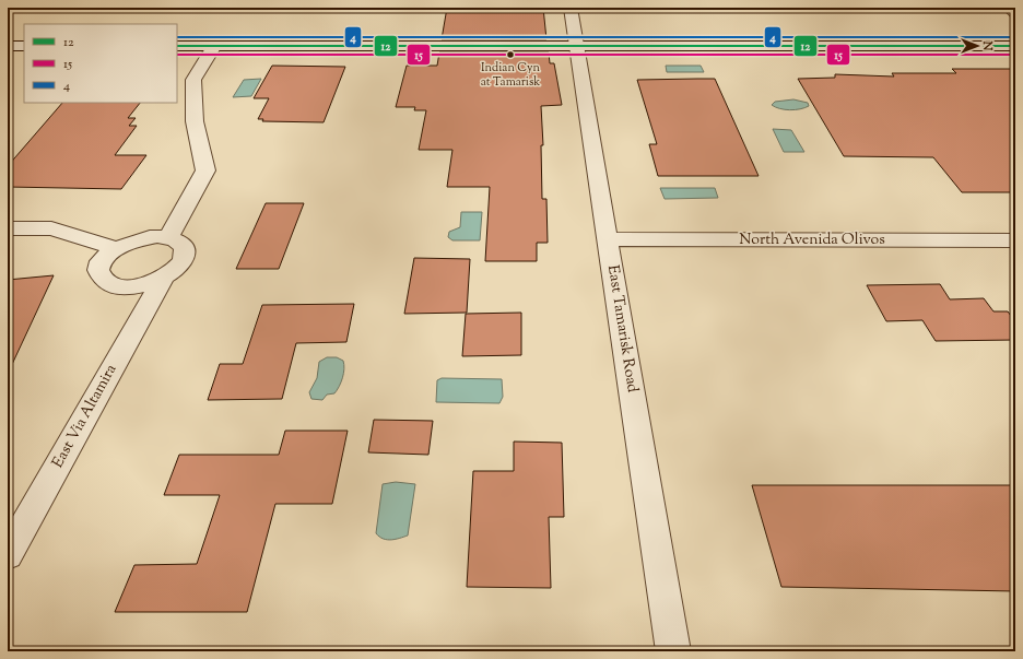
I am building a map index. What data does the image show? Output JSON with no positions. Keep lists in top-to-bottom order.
{
  "streets": {
    "street": ["North Avenida Olivos", "East Tamarisk Road", "East Via Altamira"]
  },
  "crossings": [
    ["North Avenida Olivos", "East Tamarisk Road"]
  ],
  "places": ["Indian Cyn at Tamarisk"],
  "lines": ["transit line 4", "transit line 12", "transit line 15"],
  "legend": ["12", "15", "4"],
  "north": "right"
}
